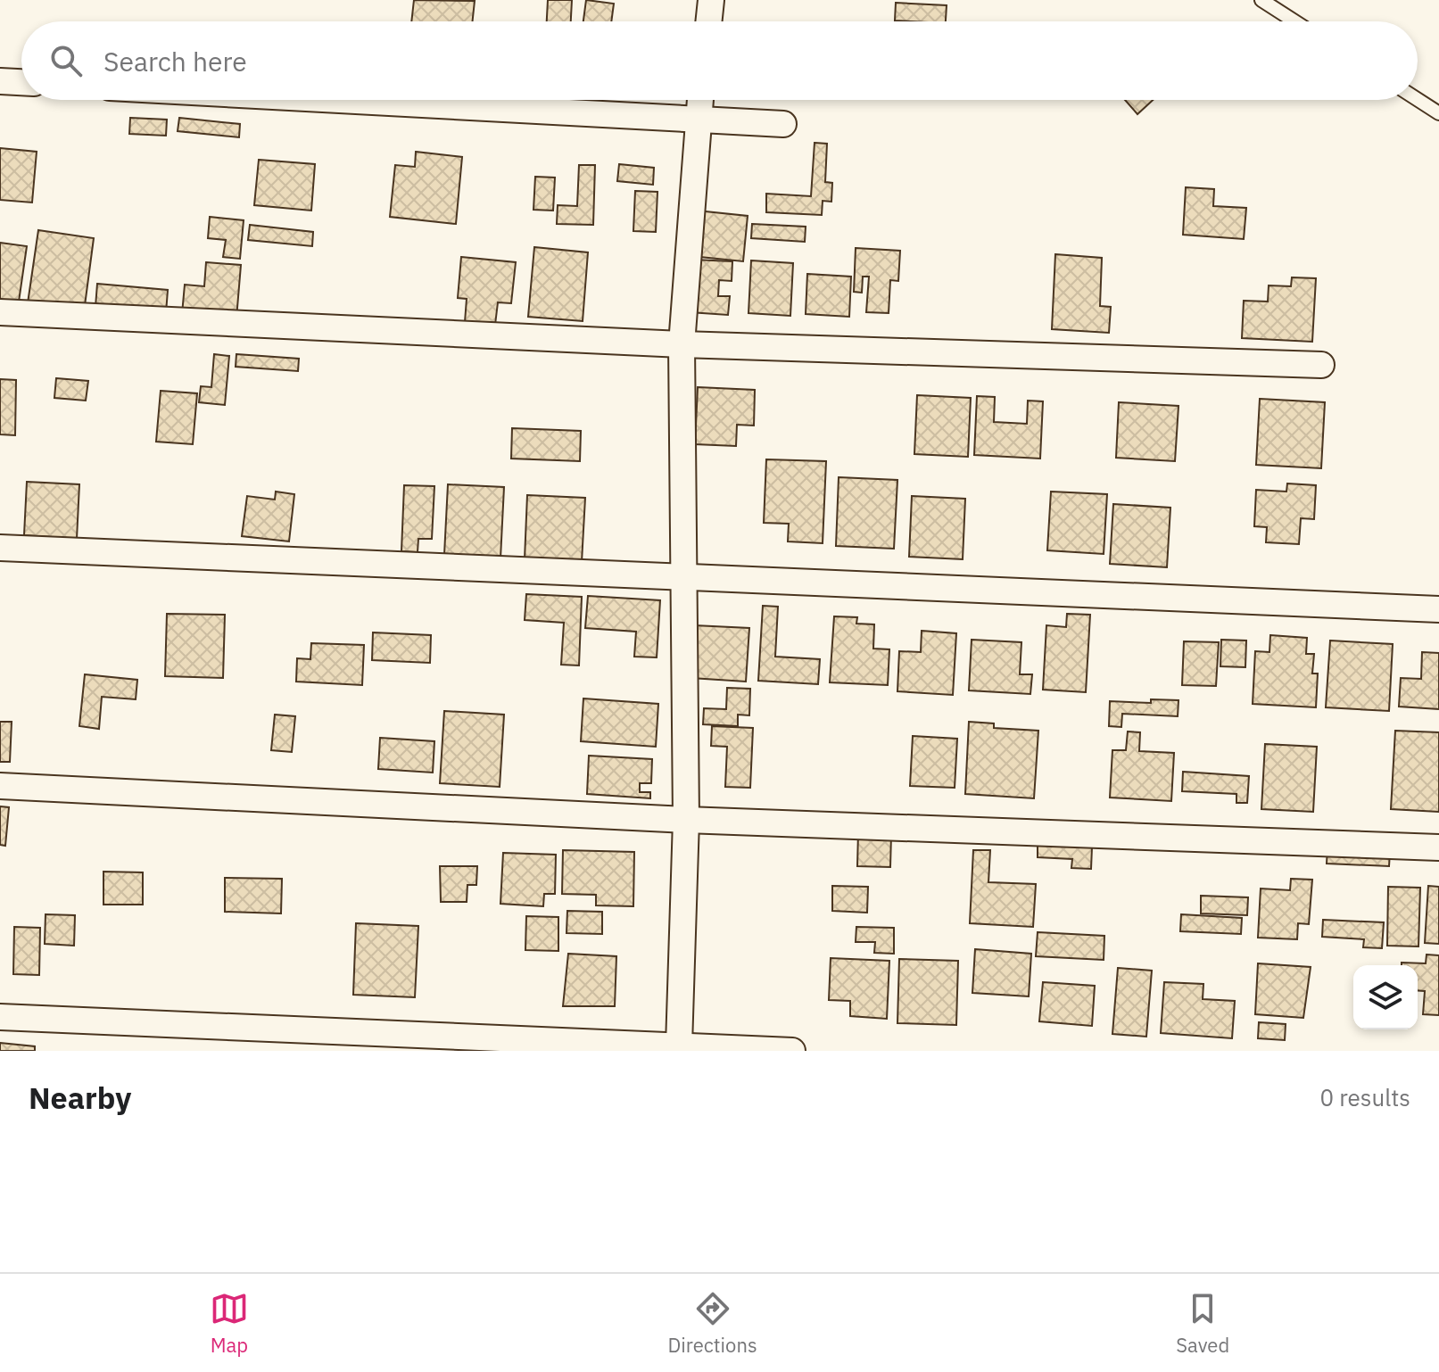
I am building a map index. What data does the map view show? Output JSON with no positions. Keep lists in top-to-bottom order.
{
  "page": {
    "search": "Search here",
    "heading": ["Nearby", "0 results"],
    "nav": ["Map", "Directions", "Saved"]
  }
}
